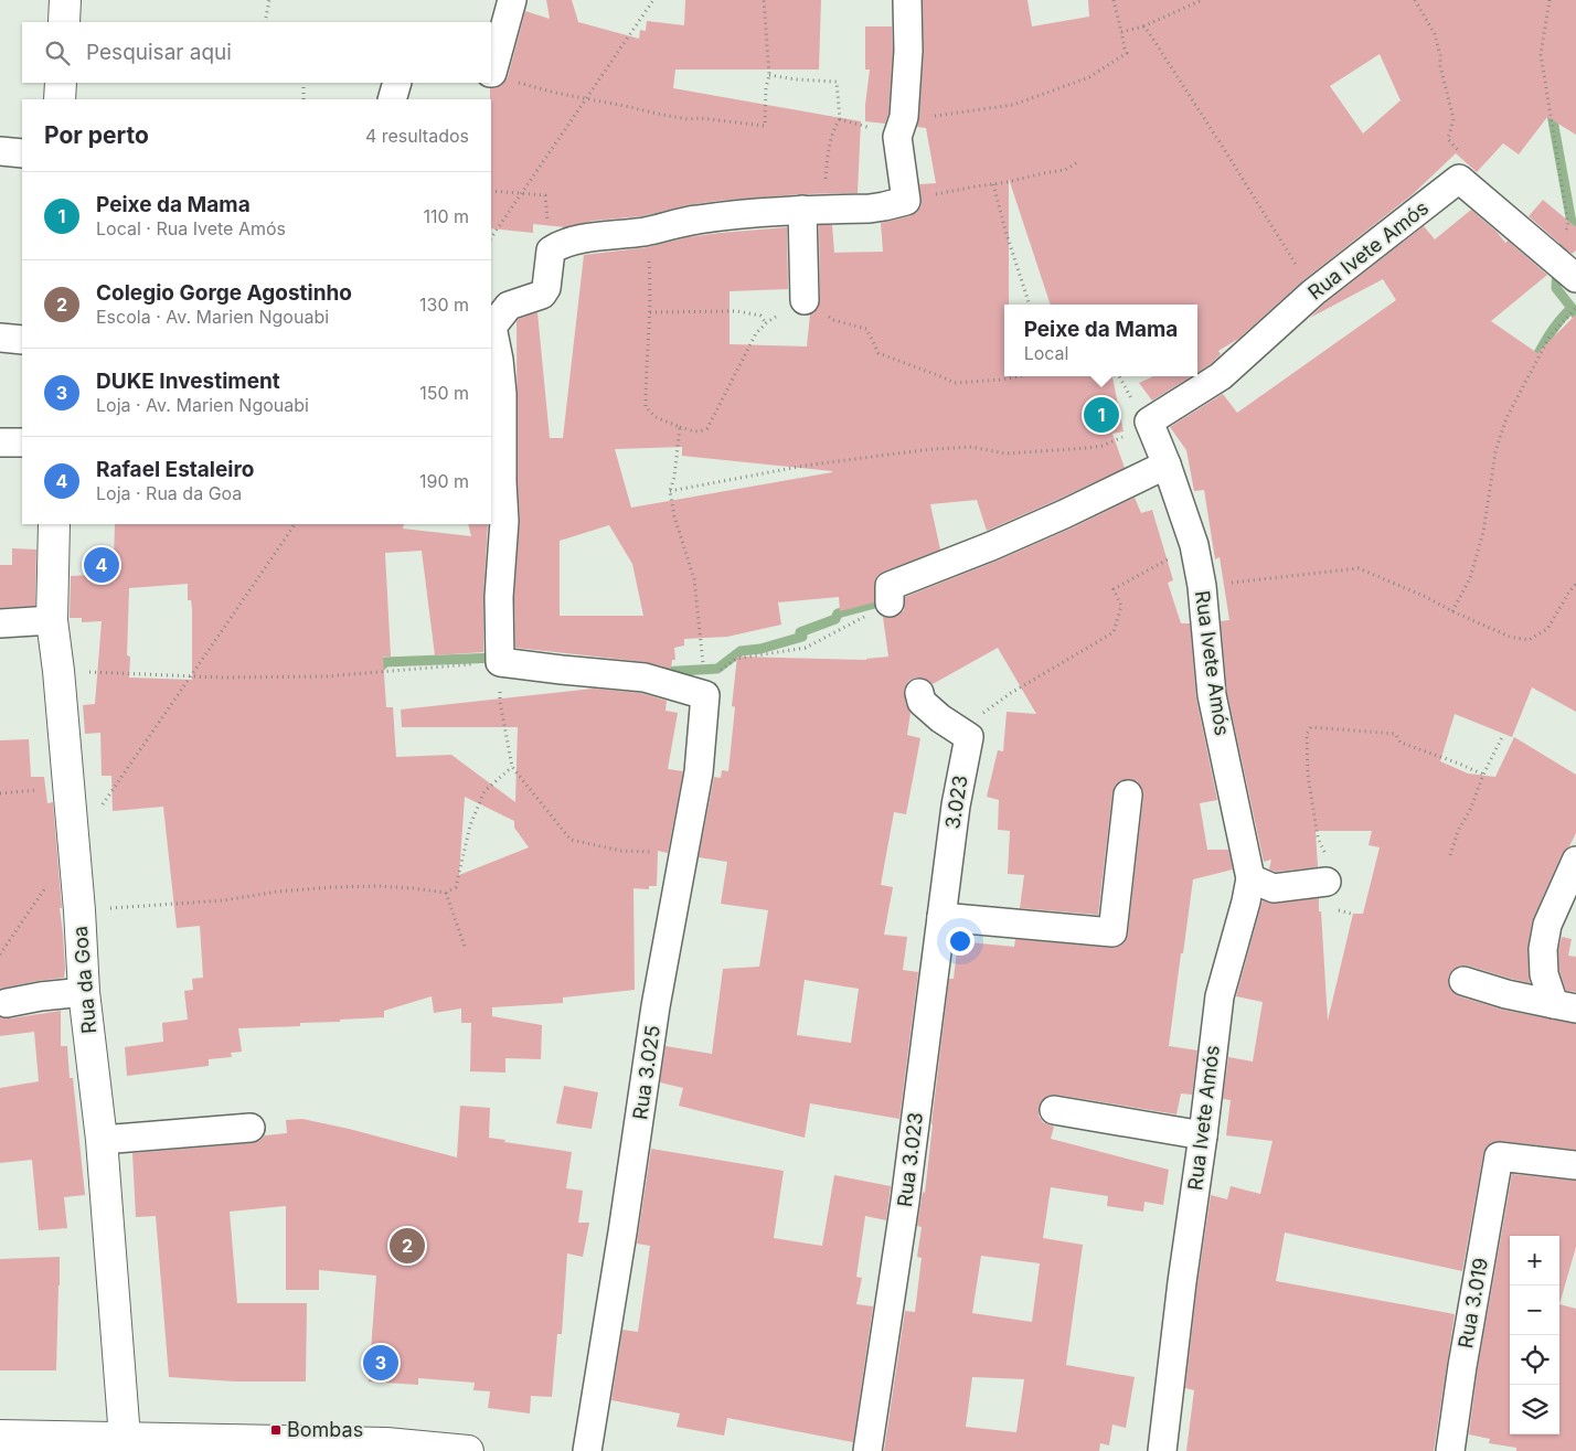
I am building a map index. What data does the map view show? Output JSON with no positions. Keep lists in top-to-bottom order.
{
  "streets": {
    "street": [
      "Rua Ivete Amós",
      "3.023",
      "Rua da Goa",
      "Rua 3.025",
      "Rua 3.023",
      "Rua 3.019"
    ]
  },
  "crossings": [
    ["3.023", "Rua 3.023"]
  ],
  "places": {
    "transit": ["Bombas"]
  },
  "page": {
    "search": "Pesquisar aqui",
    "heading": ["Por perto", "4 resultados"],
    "list": [
      {
        "mark": "1",
        "name": "Peixe da Mama",
        "note": "Local · Rua Ivete Amós",
        "value": "110 m"
      },
      {
        "mark": "2",
        "name": "Colegio Gorge Agostinho",
        "note": "Escola · Av. Marien Ngouabi",
        "value": "130 m"
      },
      {
        "mark": "3",
        "name": "DUKE Investiment",
        "note": "Loja · Av. Marien Ngouabi",
        "value": "150 m"
      },
      {
        "mark": "4",
        "name": "Rafael Estaleiro",
        "note": "Loja · Rua da Goa",
        "value": "190 m"
      }
    ],
    "popup": ["Peixe da Mama", "Local"],
    "pins": [
      "1",
      "4",
      "2",
      "3"
    ],
    "map_buttons": ["+", "−"]
  }
}
